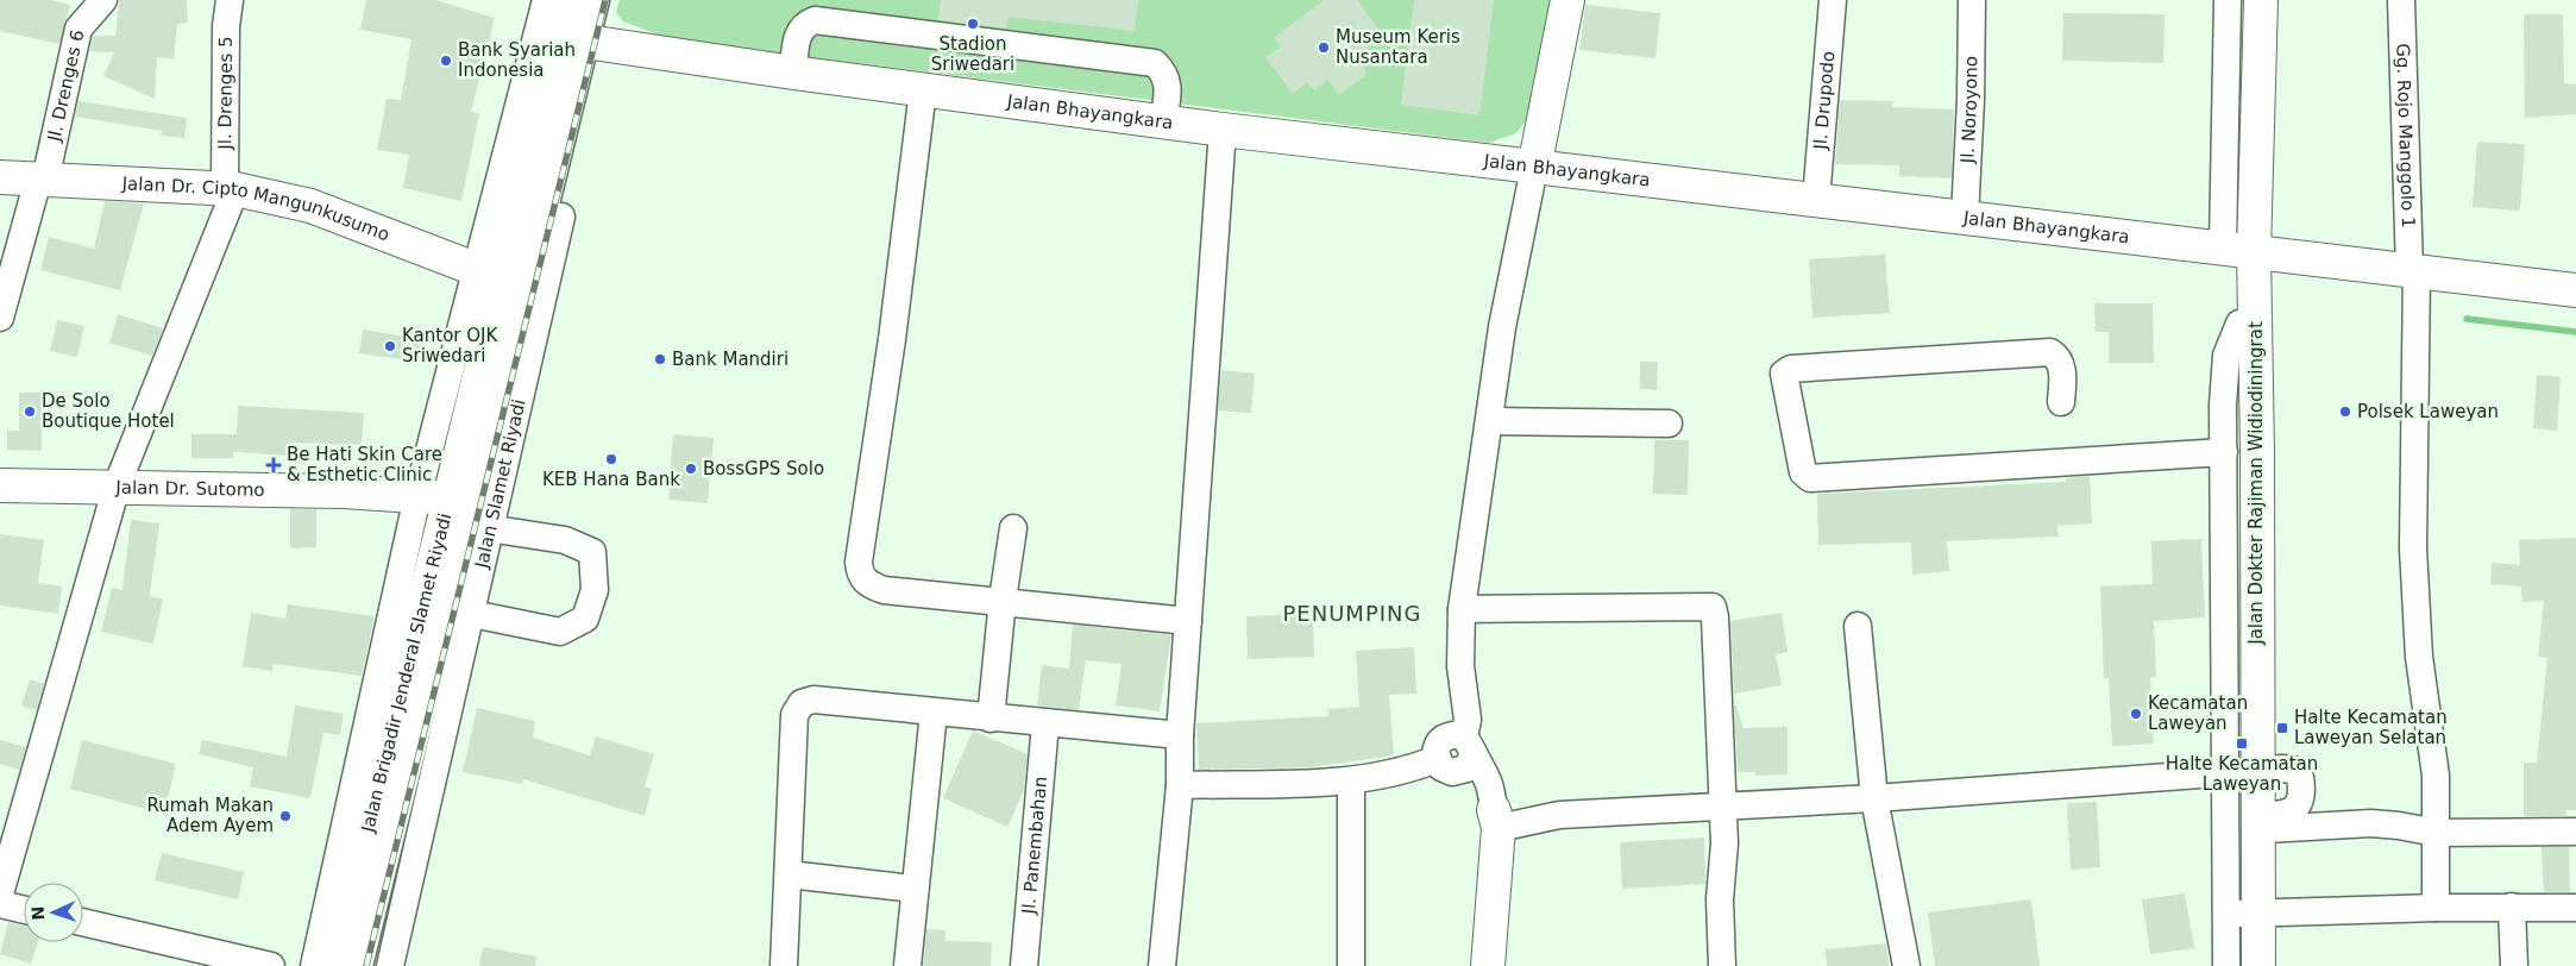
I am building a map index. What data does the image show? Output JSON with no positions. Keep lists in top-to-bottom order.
{
  "streets": {
    "main road": [
      "Jalan Bhayangkara",
      "Jalan Dr. Cipto Mangunkusumo",
      "Jalan Dokter Rajiman Widiodiningrat",
      "Jalan Dr. Sutomo",
      "Jalan Brigadir Jenderal Slamet Riyadi"
    ],
    "street": [
      "Jl. Drenges 6",
      "Jl. Drenges 5",
      "Jl. Drupodo",
      "Jl. Noroyono",
      "Gg. Rojo Manggolo 1",
      "Jalan Slamet Riyadi",
      "Jl. Panembahan"
    ]
  },
  "crossings": [
    ["Jl. Drenges 6", "Jalan Dr. Cipto Mangunkusumo"],
    ["Jl. Drenges 5", "Jalan Dr. Cipto Mangunkusumo"],
    ["Jl. Drupodo", "Jalan Bhayangkara"],
    ["Jl. Noroyono", "Jalan Bhayangkara"],
    ["Jalan Bhayangkara", "Gg. Rojo Manggolo 1"],
    ["Jalan Bhayangkara", "Jalan Slamet Riyadi"],
    ["Jalan Bhayangkara", "Jalan Dokter Rajiman Widiodiningrat"],
    ["Jalan Bhayangkara", "Jalan Brigadir Jenderal Slamet Riyadi"],
    ["Jalan Dr. Cipto Mangunkusumo", "Jalan Brigadir Jenderal Slamet Riyadi"],
    ["Jalan Slamet Riyadi", "Jalan Dr. Sutomo"],
    ["Jalan Slamet Riyadi", "Jalan Brigadir Jenderal Slamet Riyadi"],
    ["Jalan Dr. Sutomo", "Jalan Brigadir Jenderal Slamet Riyadi"]
  ],
  "districts": ["PENUMPING"],
  "places": {
    "other": [
      "Stadion Sriwedari",
      "Museum Keris Nusantara",
      "Bank Syariah Indonesia",
      "Kantor OJK Sriwedari",
      "Bank Mandiri",
      "De Solo Boutique Hotel",
      "Polsek Laweyan",
      "KEB Hana Bank",
      "BossGPS Solo",
      "Kecamatan Laweyan",
      "Rumah Makan Adem Ayem"
    ],
    "health": ["Be Hati Skin Care & Esthetic Clinic"],
    "transit": ["Halte Kecamatan Laweyan Selatan", "Halte Kecamatan Laweyan"]
  },
  "north": "left"
}
